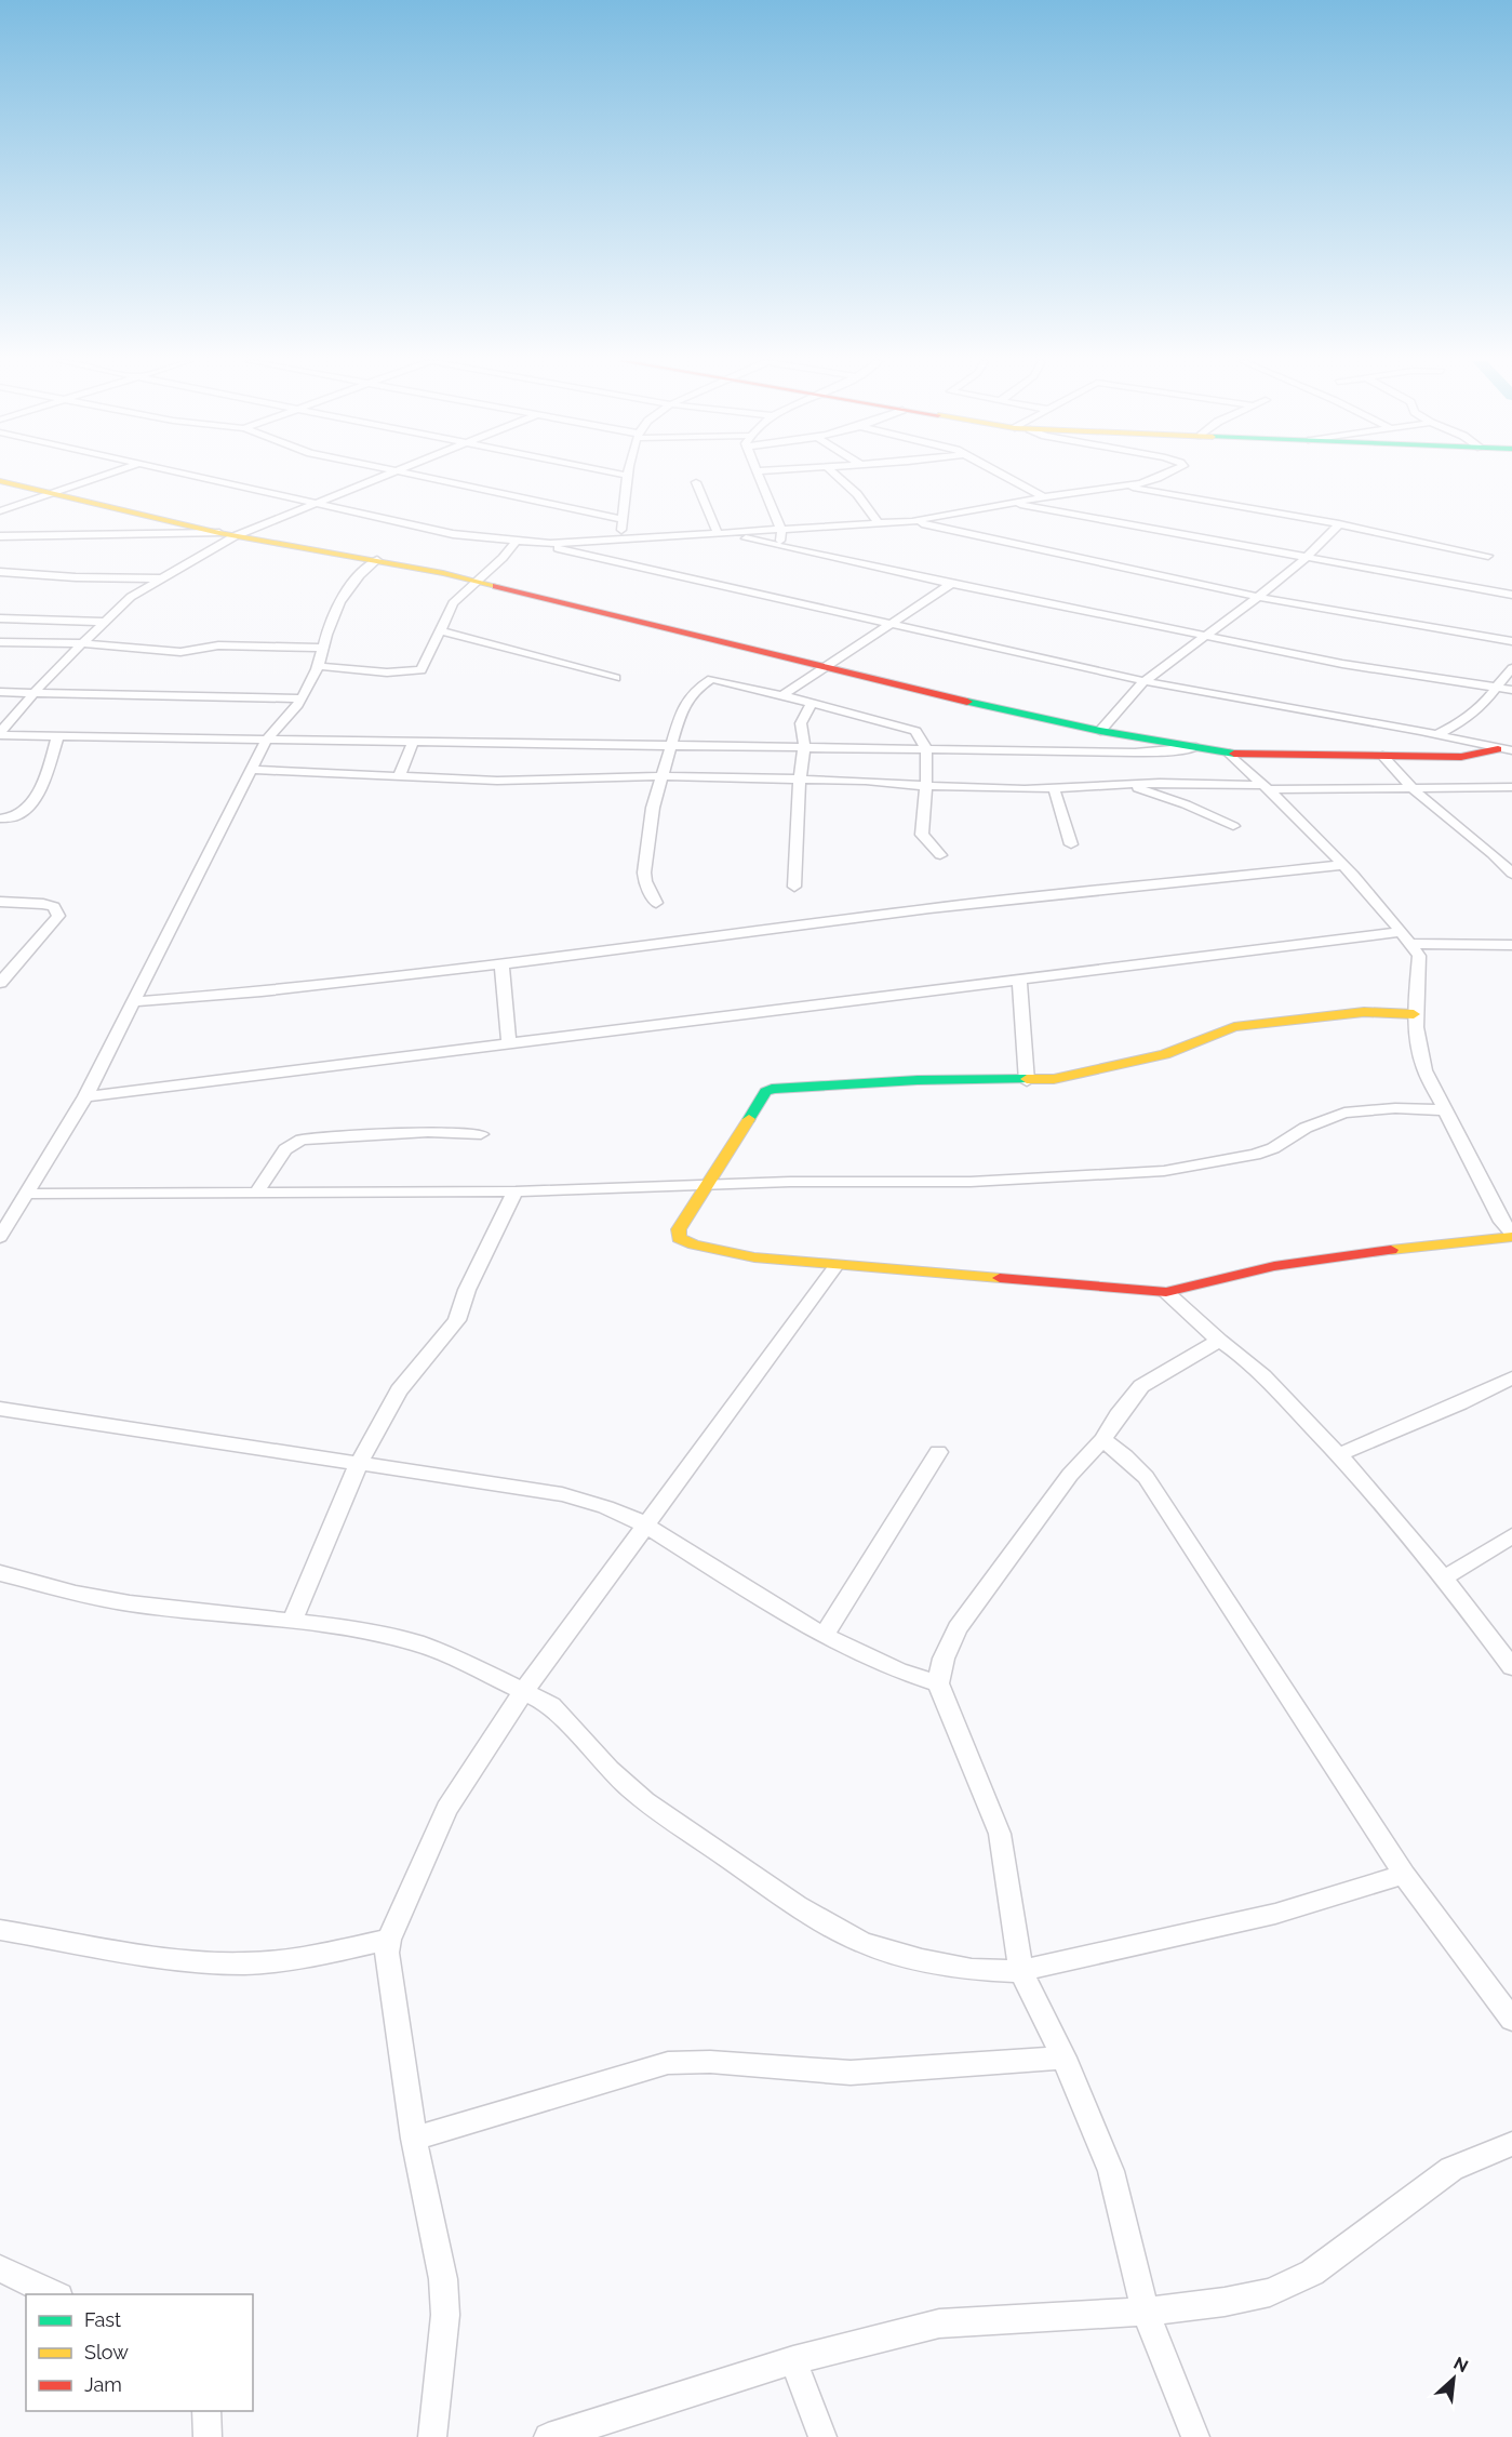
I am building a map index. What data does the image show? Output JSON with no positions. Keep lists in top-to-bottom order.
{
  "legend": ["Fast", "Slow", "Jam"],
  "north": "top right"
}
